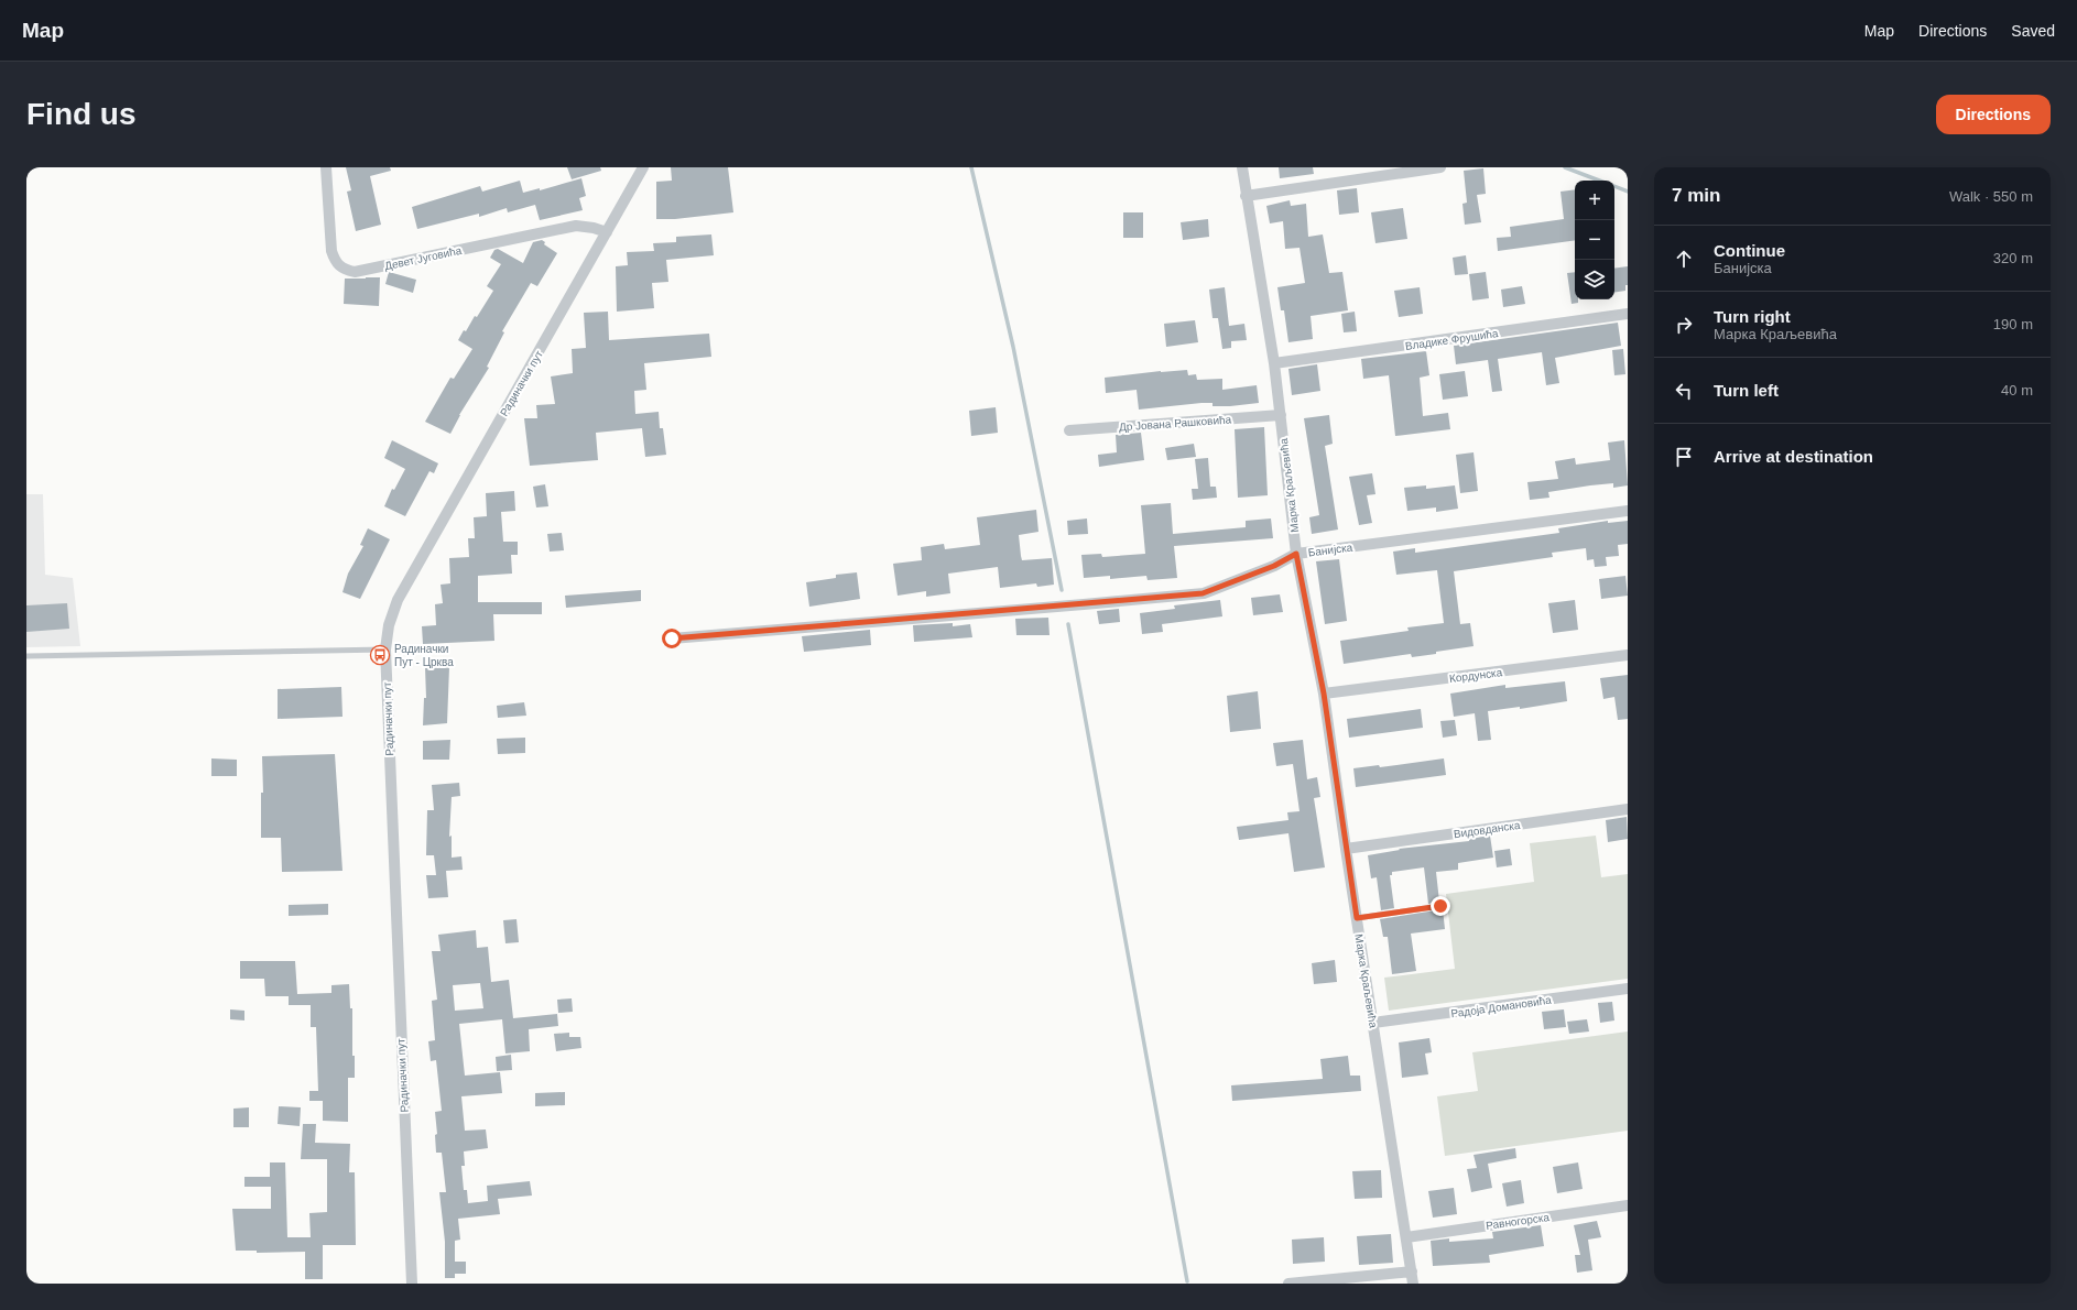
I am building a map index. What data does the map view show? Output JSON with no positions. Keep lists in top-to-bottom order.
{
  "streets": {
    "street": [
      "Девет Југовића",
      "Владике Фрушића",
      "Радиначки пут",
      "Др Јована Рашковића",
      "Марка Краљевића",
      "Банијска",
      "Кордунска",
      "Видовданска",
      "Радоја Домановића",
      "Равногорска"
    ]
  },
  "crossings": [
    ["Девет Југовића", "Радиначки пут"],
    ["Владике Фрушића", "Марка Краљевића"],
    ["Др Јована Рашковића", "Марка Краљевића"],
    ["Марка Краљевића", "Банијска"],
    ["Марка Краљевића", "Кордунска"],
    ["Марка Краљевића", "Видовданска"],
    ["Марка Краљевића", "Радоја Домановића"],
    ["Марка Краљевића", "Равногорска"]
  ],
  "places": {
    "bus stop": ["Радиначки Пут - Црква"]
  },
  "page": {
    "header": "Map",
    "nav": ["Map", "Directions", "Saved"],
    "buttons": "Directions",
    "title": "Find us",
    "heading": ["7 min", "Walk · 550 m"],
    "map_buttons": ["+", "−"],
    "list": [
      ["Continue", "Банијска", "320 m"],
      ["Turn right", "Марка Краљевића", "190 m"],
      ["Turn left", "40 m"],
      "Arrive at destination"
    ]
  }
}
